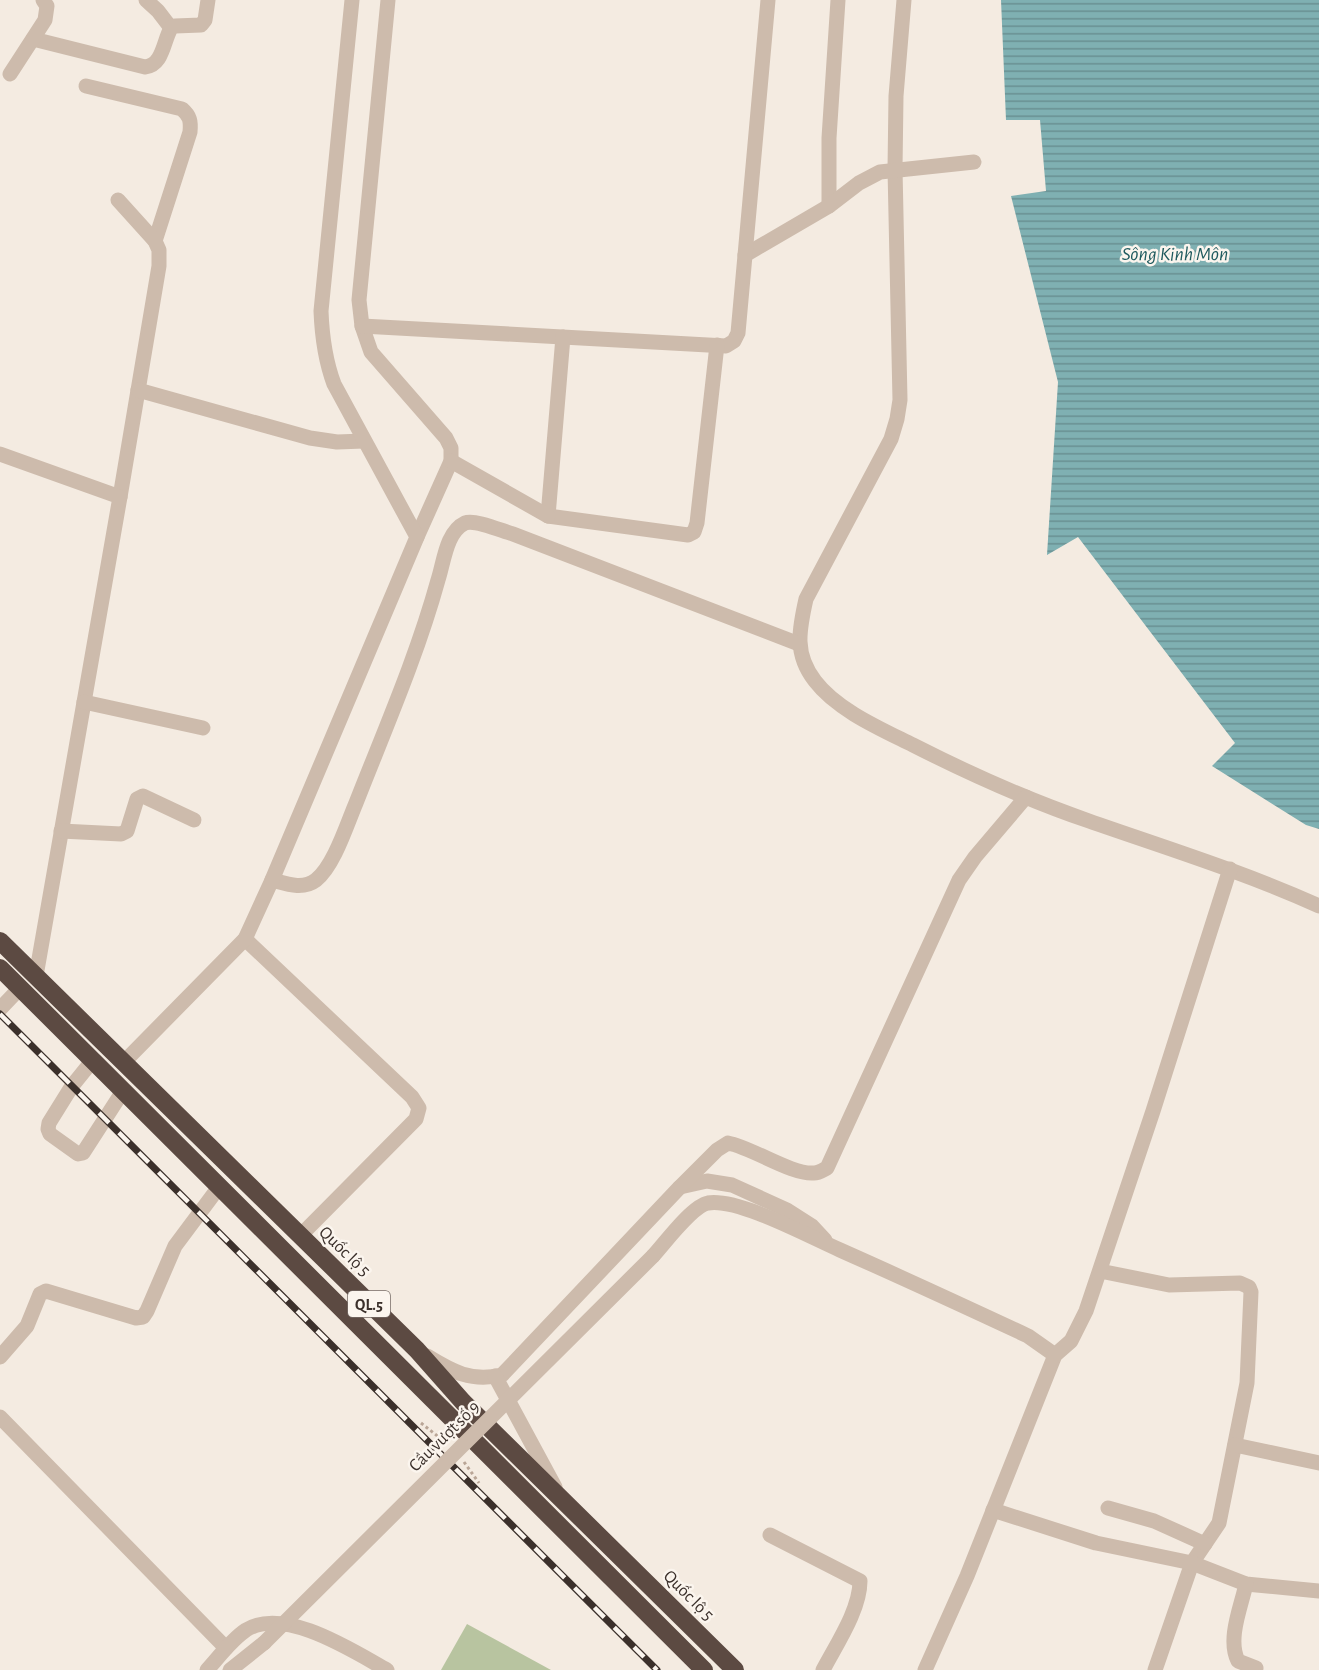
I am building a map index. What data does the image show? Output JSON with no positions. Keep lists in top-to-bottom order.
{
  "streets": {
    "highway": ["Quốc lộ 5", "QL.5"],
    "street": ["Cầu vượt số 9"]
  },
  "water": ["Sông Kinh Môn"]
}
